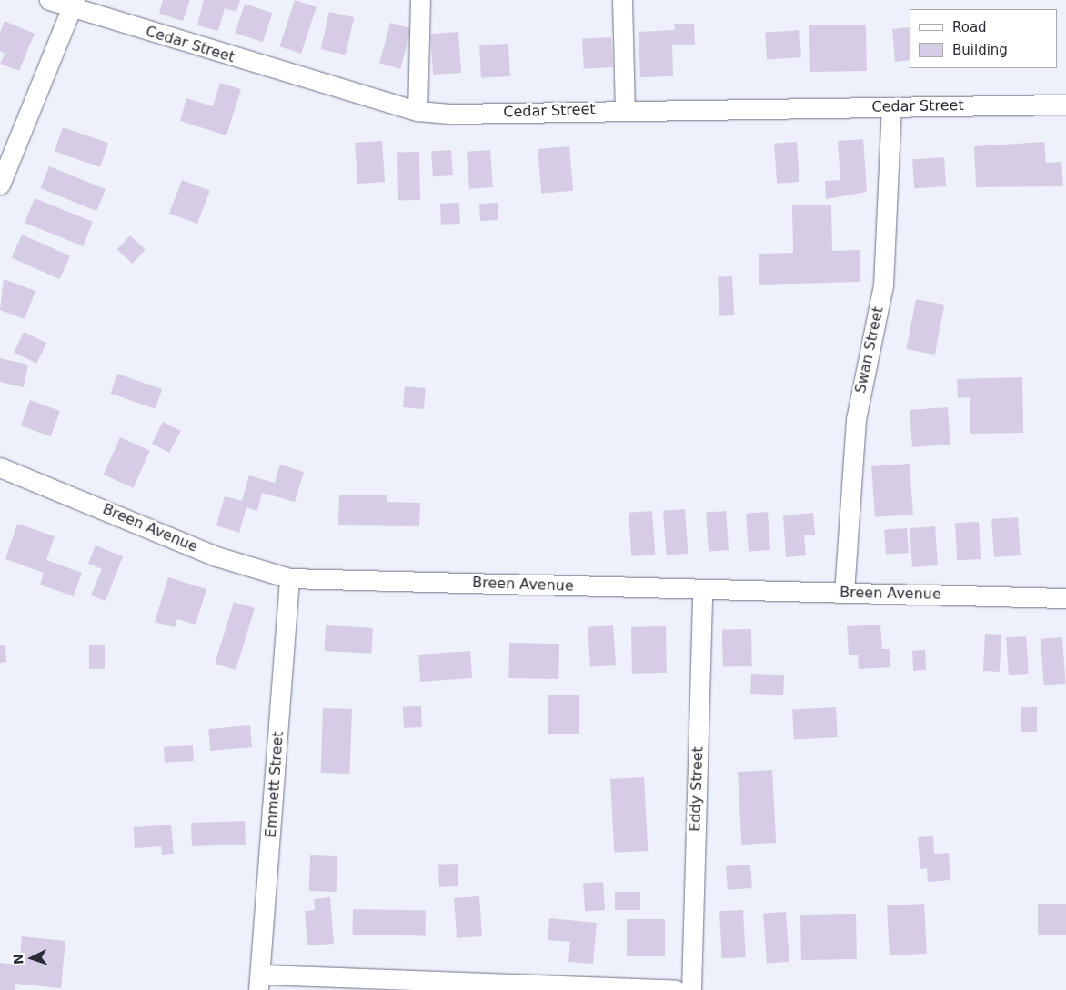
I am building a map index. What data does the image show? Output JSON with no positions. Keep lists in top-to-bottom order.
{
  "streets": {
    "street": [
      "Cedar Street",
      "Swan Street",
      "Breen Avenue",
      "Emmett Street",
      "Eddy Street"
    ]
  },
  "crossings": [
    ["Cedar Street", "Swan Street"],
    ["Swan Street", "Breen Avenue"],
    ["Breen Avenue", "Emmett Street"],
    ["Breen Avenue", "Eddy Street"]
  ],
  "legend": ["Road", "Building"],
  "north": "left"
}
